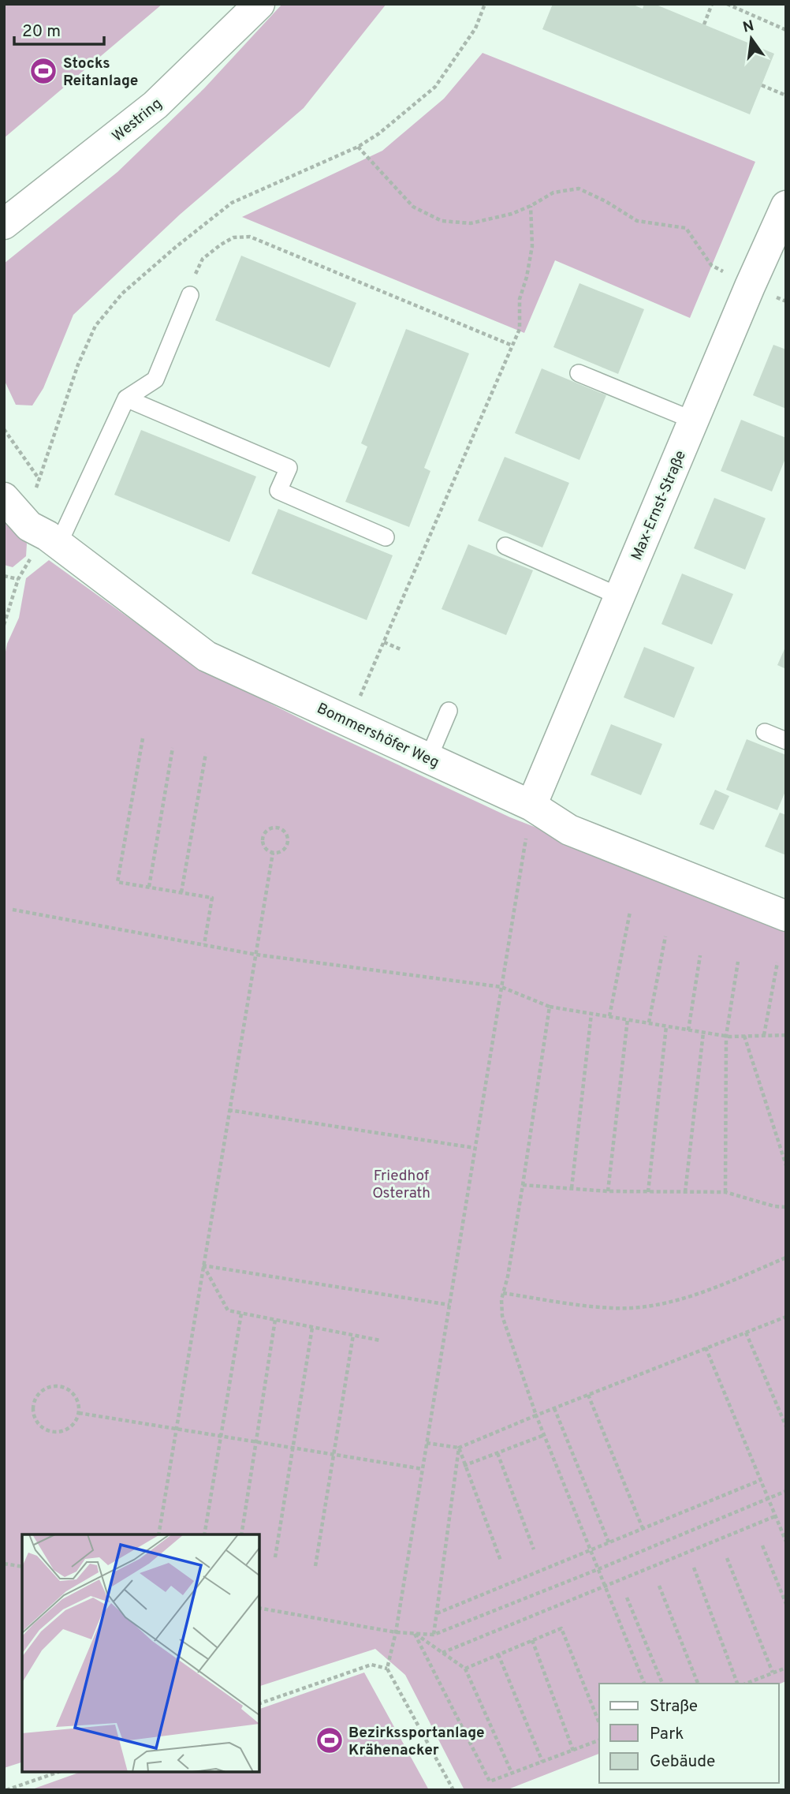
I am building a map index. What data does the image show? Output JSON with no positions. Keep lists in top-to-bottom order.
{
  "streets": {
    "street": ["Westring", "Max-Ernst-Straße", "Bommershöfer Weg"]
  },
  "crossings": [
    ["Max-Ernst-Straße", "Bommershöfer Weg"]
  ],
  "parks": ["Friedhof Osterath"],
  "places": {
    "sports": ["Stocks Reitanlage", "Bezirkssportanlage Krähenacker"]
  },
  "legend": ["Straße", "Park", "Gebäude"],
  "scale_bar": "20 m",
  "north": "top"
}
